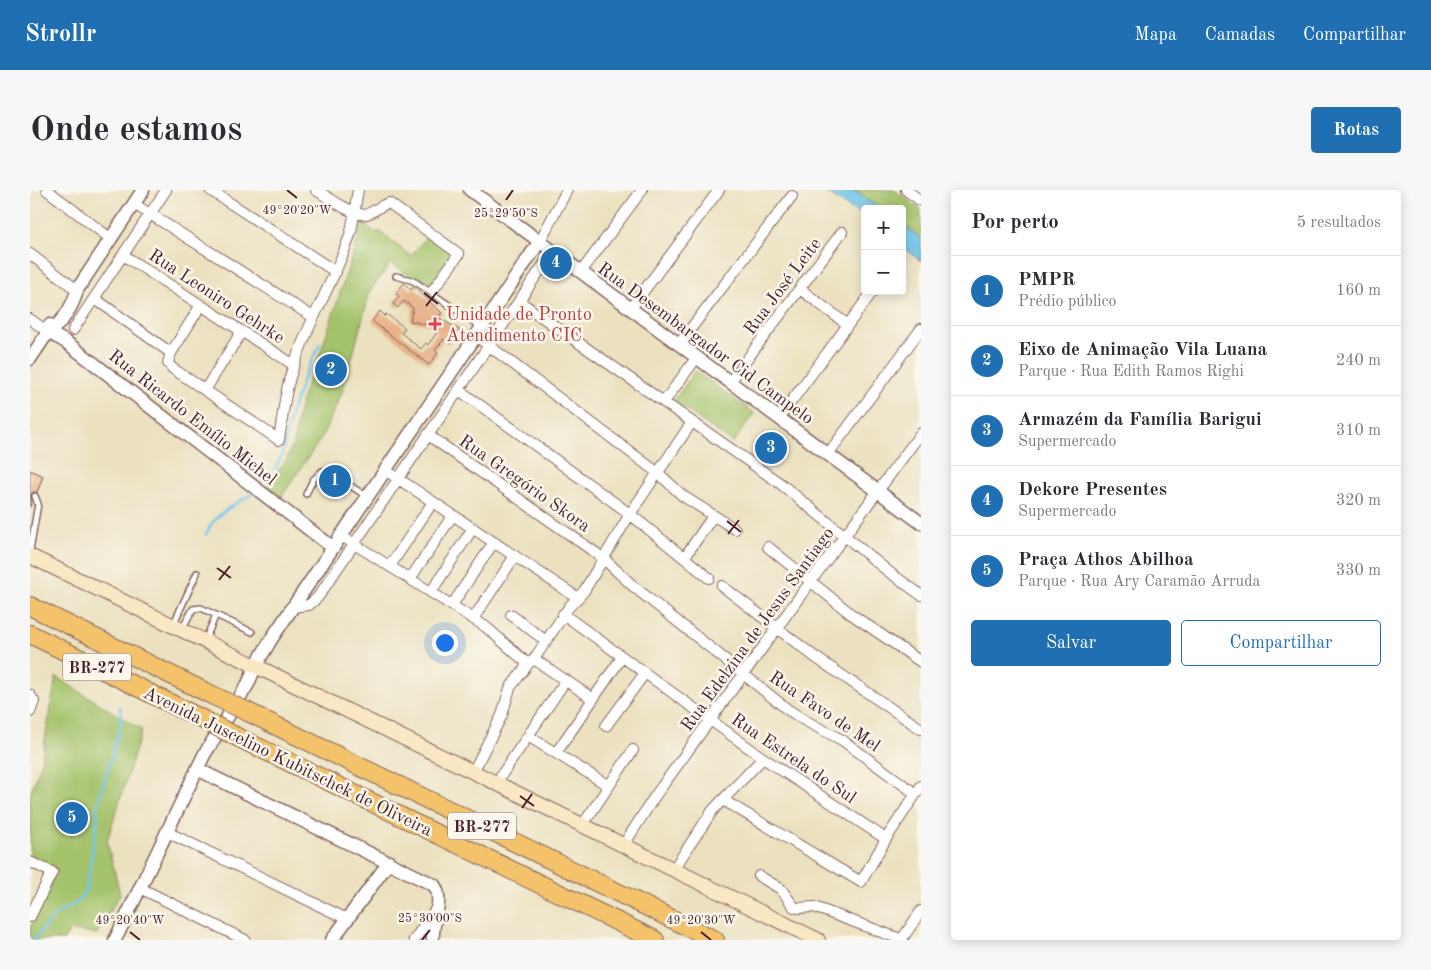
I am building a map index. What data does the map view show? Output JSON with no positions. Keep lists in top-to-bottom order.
{
  "streets": {
    "highway": ["BR-277", "Avenida Juscelino Kubitschek de Oliveira"],
    "street": [
      "Rua José Leite",
      "Rua Leoniro Gehrke",
      "Rua Desembargador Cid Campelo",
      "Rua Ricardo Emílio Michel",
      "Rua Gregório Skora",
      "Rua Edelzina de Jesus Santiago",
      "Rua Favo de Mel",
      "Rua Estrela do Sul"
    ]
  },
  "crossings": [
    ["Rua José Leite", "Rua Desembargador Cid Campelo"],
    ["Rua Desembargador Cid Campelo", "Rua Edelzina de Jesus Santiago"],
    ["Rua Gregório Skora", "Rua Favo de Mel"],
    ["Rua Edelzina de Jesus Santiago", "Rua Favo de Mel"],
    ["Rua Edelzina de Jesus Santiago", "Rua Estrela do Sul"]
  ],
  "places": {
    "health": ["Unidade de Pronto Atendimento CIC"]
  },
  "page": {
    "header": "Strollr",
    "nav": ["Mapa", "Camadas", "Compartilhar"],
    "buttons": [
      "Rotas",
      ["Salvar", "Compartilhar"]
    ],
    "title": "Onde estamos",
    "heading": ["Por perto", "5 resultados"],
    "map_buttons": ["+", "−"],
    "pins": [
      "4",
      "2",
      "3",
      "1",
      "5"
    ],
    "list": [
      {
        "mark": "1",
        "name": "PMPR",
        "note": "Prédio público",
        "value": "160 m"
      },
      {
        "mark": "2",
        "name": "Eixo de Animação Vila Luana",
        "note": "Parque · Rua Edith Ramos Righi",
        "value": "240 m"
      },
      {
        "mark": "3",
        "name": "Armazém da Família Barigui",
        "note": "Supermercado",
        "value": "310 m"
      },
      {
        "mark": "4",
        "name": "Dekore Presentes",
        "note": "Supermercado",
        "value": "320 m"
      },
      {
        "mark": "5",
        "name": "Praça Athos Abilhoa",
        "note": "Parque · Rua Ary Caramão Arruda",
        "value": "330 m"
      }
    ]
  },
  "coordinates": [
    "49°20'20\"W",
    "25°29'50\"S",
    "25°30'00\"S",
    "49°20'40\"W",
    "49°20'30\"W"
  ]
}
